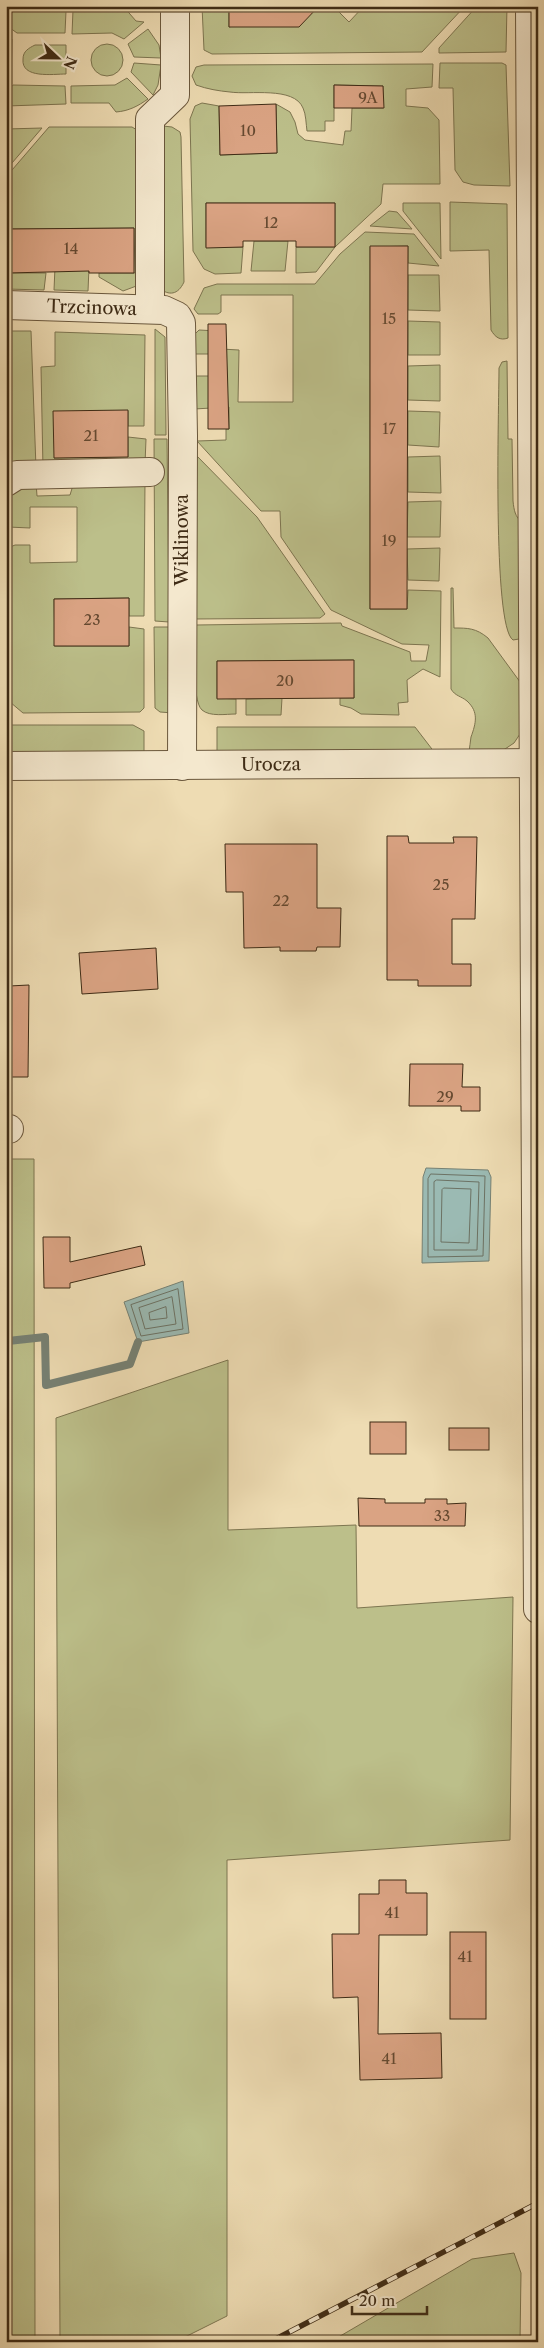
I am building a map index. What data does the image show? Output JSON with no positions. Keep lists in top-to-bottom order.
{
  "streets": {
    "street": ["Trzcinowa", "Wiklinowa", "Urocza"]
  },
  "crossings": [
    ["Trzcinowa", "Wiklinowa"],
    ["Wiklinowa", "Urocza"]
  ],
  "house_numbers": [
    "9A",
    "10",
    "12",
    "14",
    "15",
    "17",
    "21",
    "19",
    "23",
    "20",
    "25",
    "22",
    "29",
    "33",
    "41",
    "41",
    "41"
  ],
  "scale_bar": "20 m",
  "north": "right"
}
